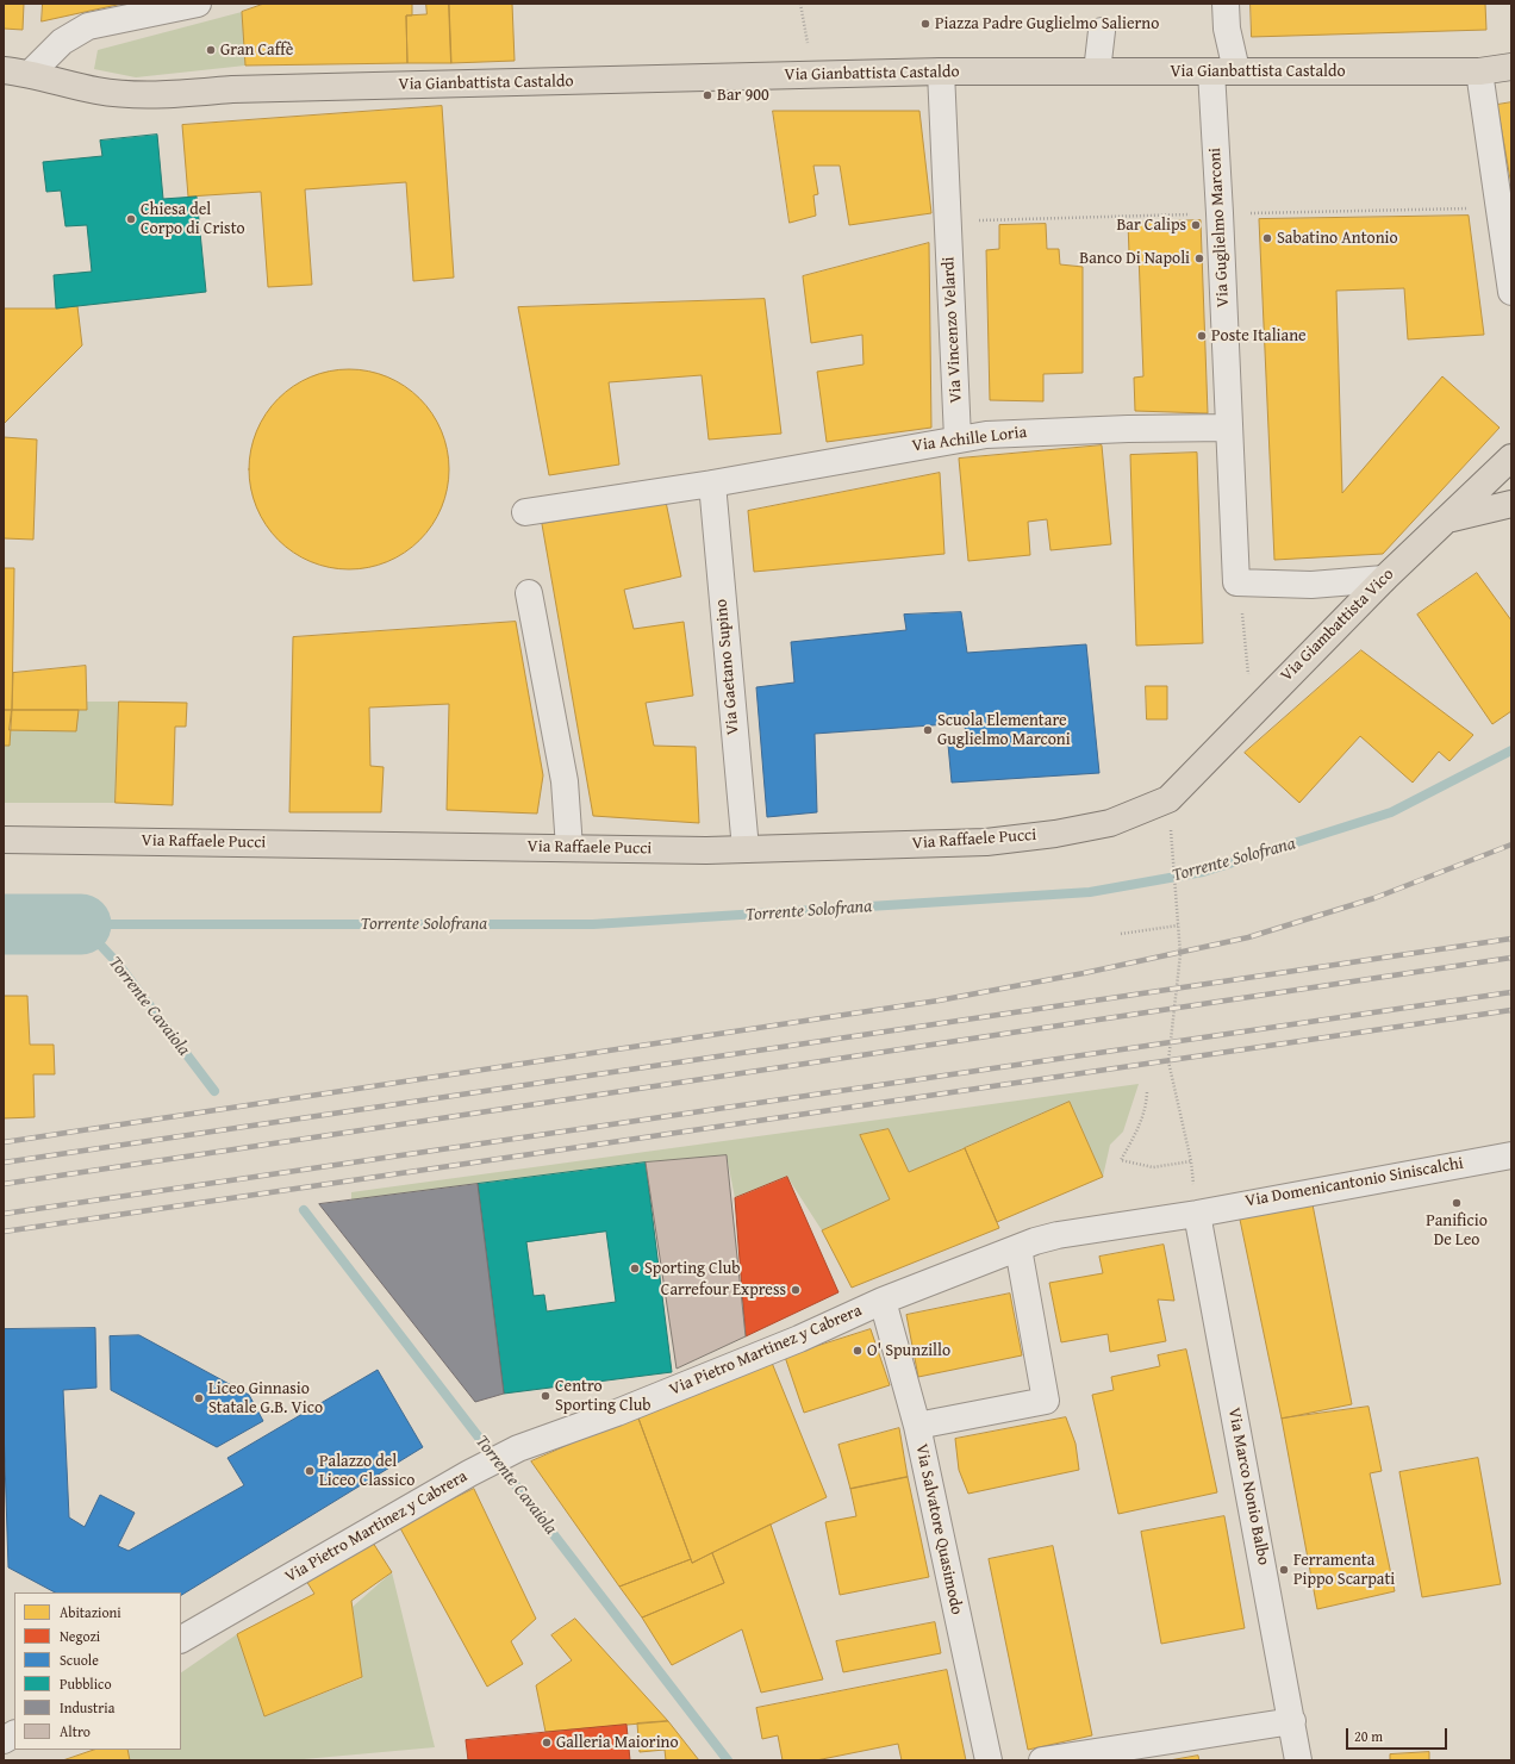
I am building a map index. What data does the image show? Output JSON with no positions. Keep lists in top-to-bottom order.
{
  "streets": {
    "main road": ["Via Gianbattista Castaldo", "Via Giambattista Vico", "Via Raffaele Pucci"],
    "street": [
      "Via Guglielmo Marconi",
      "Via Vincenzo Velardi",
      "Via Achille Loria",
      "Via Gaetano Supino",
      "Via Domenicantonio Siniscalchi",
      "Via Pietro Martinez y Cabrera",
      "Via Marco Nonio Balbo",
      "Via Salvatore Quasimodo"
    ]
  },
  "crossings": [
    ["Via Gianbattista Castaldo", "Via Guglielmo Marconi"],
    ["Via Gianbattista Castaldo", "Via Vincenzo Velardi"],
    ["Via Guglielmo Marconi", "Via Achille Loria"],
    ["Via Vincenzo Velardi", "Via Achille Loria"],
    ["Via Achille Loria", "Via Gaetano Supino"],
    ["Via Giambattista Vico", "Via Raffaele Pucci"],
    ["Via Gaetano Supino", "Via Raffaele Pucci"],
    ["Via Domenicantonio Siniscalchi", "Via Pietro Martinez y Cabrera"],
    ["Via Domenicantonio Siniscalchi", "Via Marco Nonio Balbo"],
    ["Via Pietro Martinez y Cabrera", "Via Marco Nonio Balbo"],
    ["Via Pietro Martinez y Cabrera", "Via Salvatore Quasimodo"]
  ],
  "water": ["Torrente Solofrana", "Torrente Cavaiola"],
  "places": [
    "Piazza Padre Guglielmo Salierno",
    "Gran Caffè",
    "Bar 900",
    "Chiesa del Corpo di Cristo",
    "Bar Calips",
    "Sabatino Antonio",
    "Banco Di Napoli",
    "Poste Italiane",
    "Scuola Elementare Guglielmo Marconi",
    "Panificio De Leo",
    "Sporting Club",
    "Carrefour Express",
    "O' Spunzillo",
    "Centro Sporting Club",
    "Liceo Ginnasio Statale G.B. Vico",
    "Palazzo del Liceo Classico",
    "Ferramenta Pippo Scarpati",
    "Galleria Maiorino"
  ],
  "legend": [
    "Abitazioni",
    "Negozi",
    "Scuole",
    "Pubblico",
    "Industria",
    "Altro"
  ],
  "scale_bar": "20 m"
}
